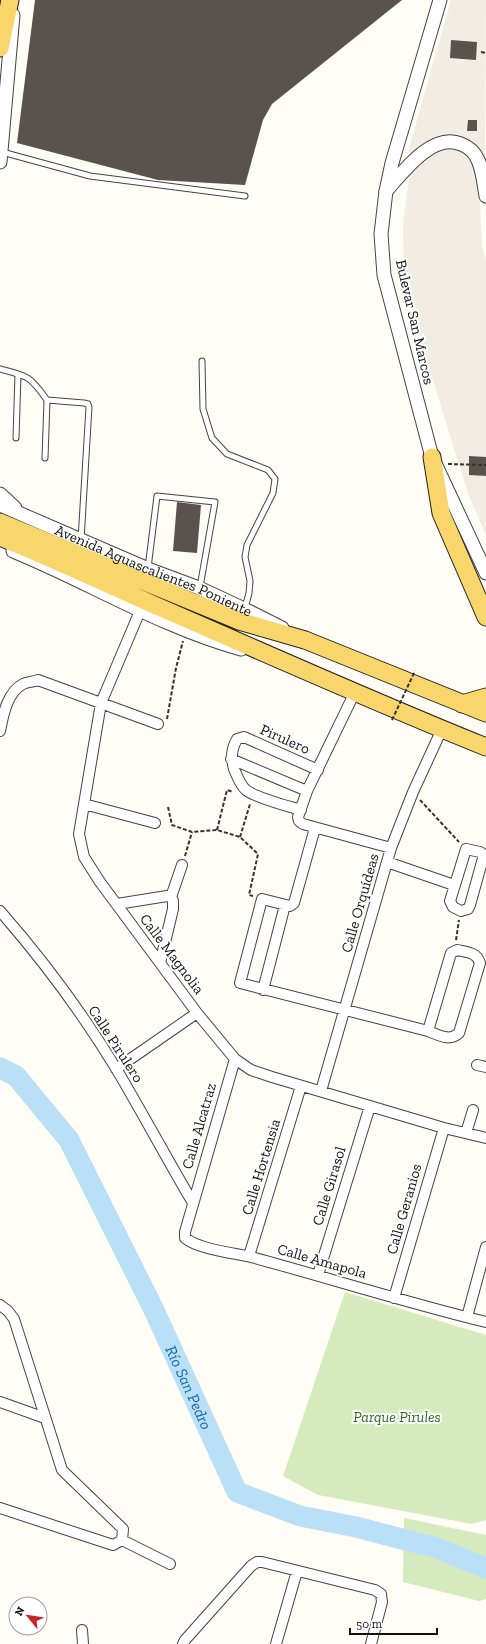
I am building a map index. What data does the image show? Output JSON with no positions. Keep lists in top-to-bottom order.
{
  "streets": {
    "main road": ["Avenida Aguascalientes Poniente"],
    "street": [
      "Bulevar San Marcos",
      "Pirulero",
      "Calle Orquídeas",
      "Calle Magnolia",
      "Calle Pirulero",
      "Calle Alcatraz",
      "Calle Hortensia",
      "Calle Girasol",
      "Calle Geranios",
      "Calle Amapola"
    ]
  },
  "crossings": [
    ["Avenida Aguascalientes Poniente", "Pirulero"],
    ["Avenida Aguascalientes Poniente", "Calle Orquídeas"],
    ["Avenida Aguascalientes Poniente", "Calle Magnolia"],
    ["Calle Orquídeas", "Calle Magnolia"],
    ["Calle Magnolia", "Calle Alcatraz"],
    ["Calle Magnolia", "Calle Hortensia"],
    ["Calle Magnolia", "Calle Girasol"],
    ["Calle Magnolia", "Calle Geranios"],
    ["Calle Pirulero", "Calle Alcatraz"],
    ["Calle Pirulero", "Calle Amapola"],
    ["Calle Alcatraz", "Calle Amapola"],
    ["Calle Hortensia", "Calle Amapola"],
    ["Calle Girasol", "Calle Amapola"],
    ["Calle Geranios", "Calle Amapola"]
  ],
  "water": ["Río San Pedro"],
  "parks": ["Parque Pirules"],
  "scale_bar": "50 m",
  "north": "top left"
}
